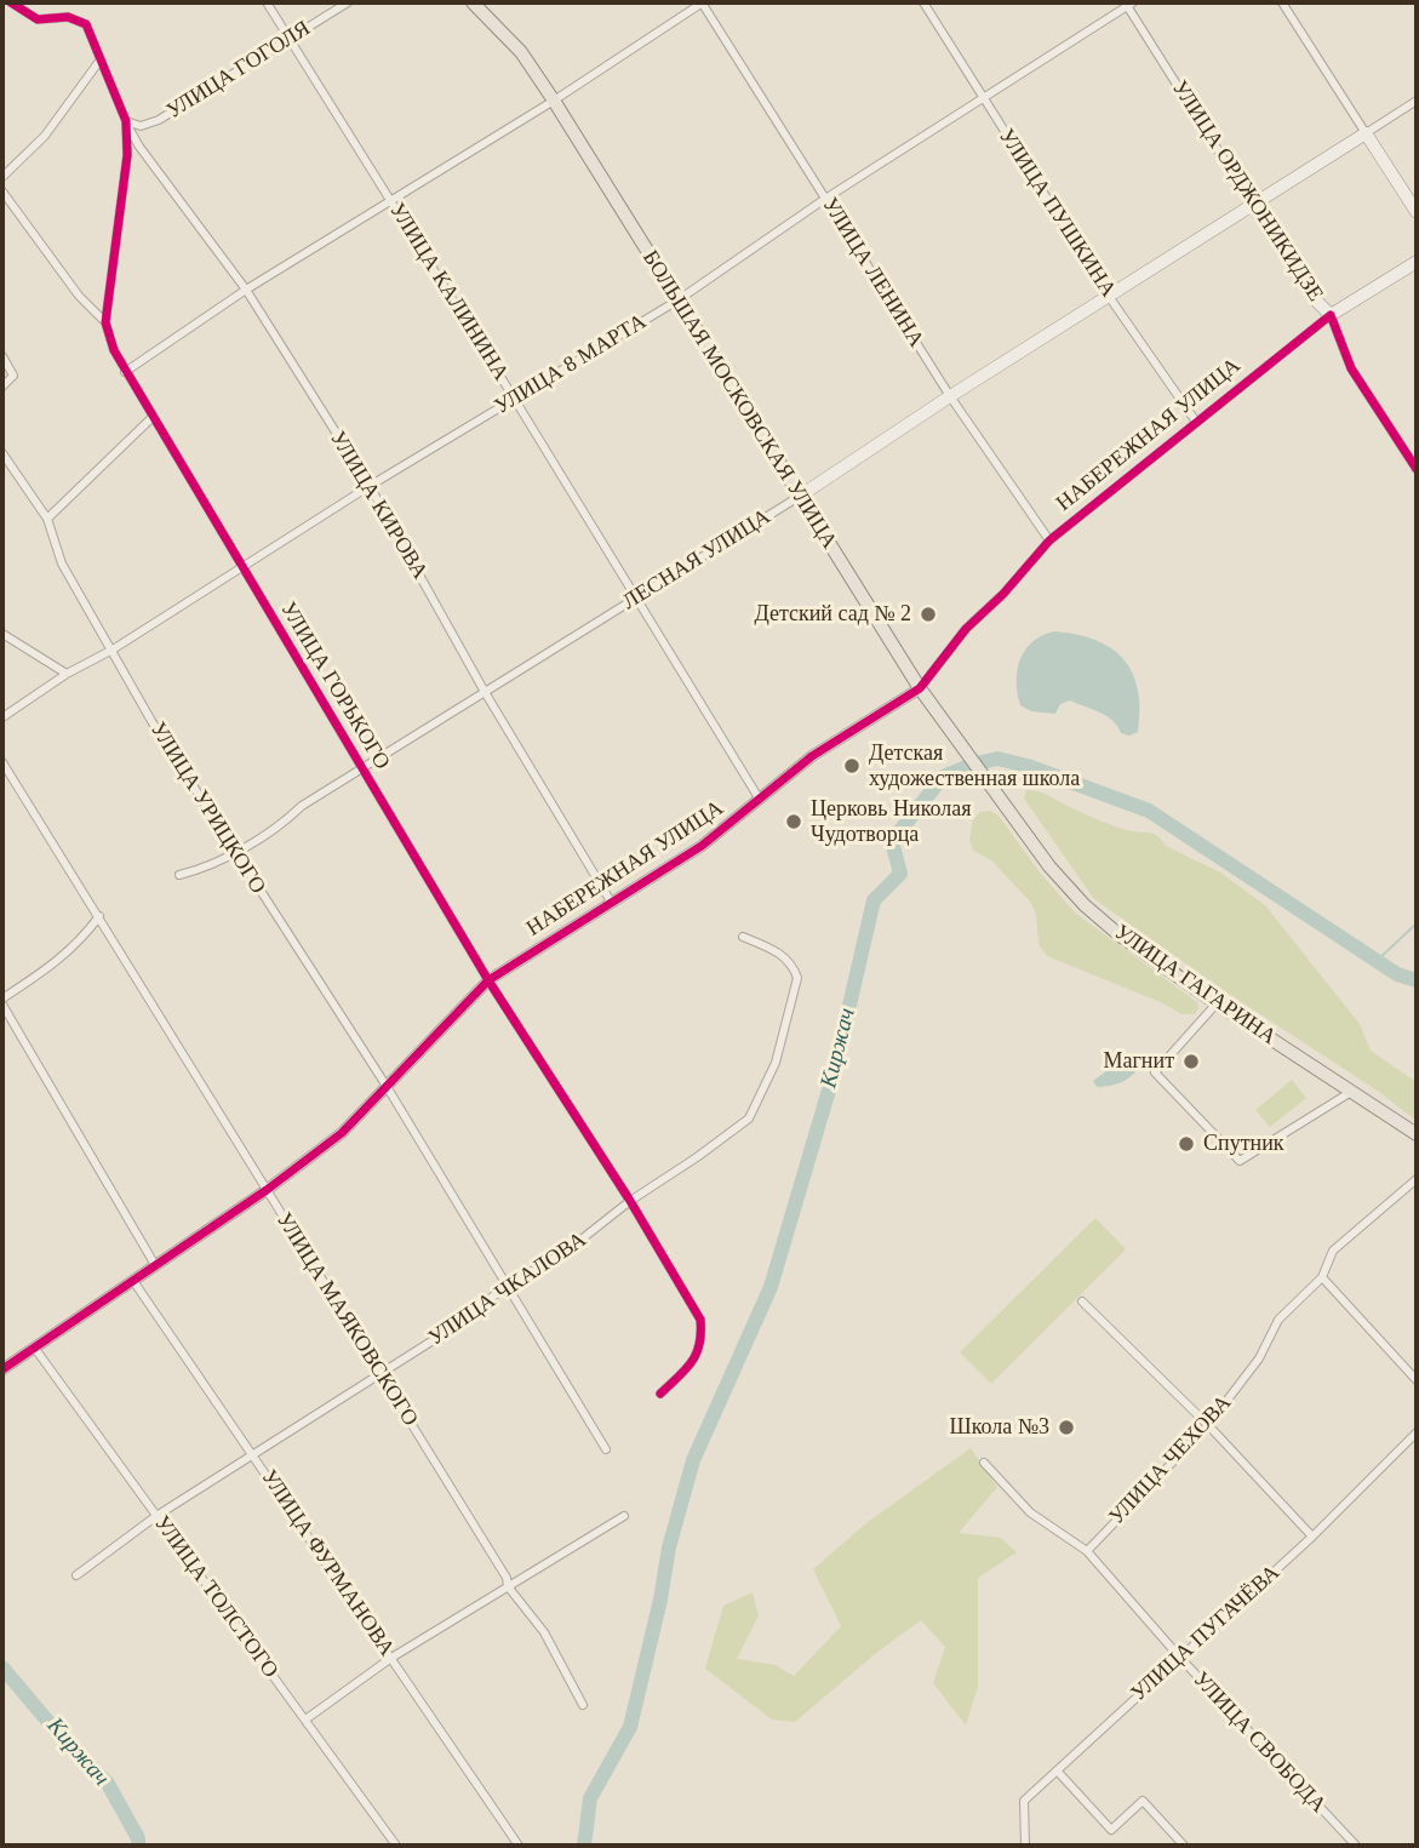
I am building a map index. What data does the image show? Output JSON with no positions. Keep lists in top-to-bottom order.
{
  "streets": {
    "main road": [
      "УЛИЦА ОРДЖОНИКИДЗЕ",
      "БОЛЬШАЯ МОСКОВСКАЯ УЛИЦА",
      "НАБЕРЕЖНАЯ УЛИЦА",
      "ЛЕСНАЯ УЛИЦА",
      "УЛИЦА ГАГАРИНА"
    ],
    "street": [
      "УЛИЦА ГОГОЛЯ",
      "УЛИЦА ПУШКИНА",
      "УЛИЦА ЛЕНИНА",
      "УЛИЦА КАЛИНИНА",
      "УЛИЦА 8 МАРТА",
      "УЛИЦА КИРОВА",
      "УЛИЦА ГОРЬКОГО",
      "УЛИЦА УРИЦКОГО",
      "УЛИЦА ЧКАЛОВА",
      "УЛИЦА МАЯКОВСКОГО",
      "УЛИЦА ЧЕХОВА",
      "УЛИЦА ФУРМАНОВА",
      "УЛИЦА ТОЛСТОГО",
      "УЛИЦА ПУГАЧЁВА",
      "УЛИЦА СВОБОДА"
    ]
  },
  "crossings": [
    ["УЛИЦА ГОГОЛЯ", "УЛИЦА КАЛИНИНА"],
    ["УЛИЦА ГОГОЛЯ", "УЛИЦА КИРОВА"],
    ["УЛИЦА ГОГОЛЯ", "УЛИЦА ГОРЬКОГО"],
    ["УЛИЦА ОРДЖОНИКИДЗЕ", "УЛИЦА 8 МАРТА"],
    ["УЛИЦА ОРДЖОНИКИДЗЕ", "НАБЕРЕЖНАЯ УЛИЦА"],
    ["УЛИЦА ОРДЖОНИКИДЗЕ", "ЛЕСНАЯ УЛИЦА"],
    ["УЛИЦА ПУШКИНА", "УЛИЦА 8 МАРТА"],
    ["УЛИЦА ПУШКИНА", "НАБЕРЕЖНАЯ УЛИЦА"],
    ["УЛИЦА ПУШКИНА", "ЛЕСНАЯ УЛИЦА"],
    ["УЛИЦА ЛЕНИНА", "УЛИЦА 8 МАРТА"],
    ["УЛИЦА ЛЕНИНА", "НАБЕРЕЖНАЯ УЛИЦА"],
    ["УЛИЦА ЛЕНИНА", "ЛЕСНАЯ УЛИЦА"],
    ["УЛИЦА КАЛИНИНА", "УЛИЦА 8 МАРТА"],
    ["УЛИЦА КАЛИНИНА", "НАБЕРЕЖНАЯ УЛИЦА"],
    ["УЛИЦА КАЛИНИНА", "ЛЕСНАЯ УЛИЦА"],
    ["УЛИЦА 8 МАРТА", "БОЛЬШАЯ МОСКОВСКАЯ УЛИЦА"],
    ["УЛИЦА 8 МАРТА", "УЛИЦА КИРОВА"],
    ["УЛИЦА 8 МАРТА", "УЛИЦА ГОРЬКОГО"],
    ["УЛИЦА 8 МАРТА", "УЛИЦА УРИЦКОГО"],
    ["БОЛЬШАЯ МОСКОВСКАЯ УЛИЦА", "НАБЕРЕЖНАЯ УЛИЦА"],
    ["БОЛЬШАЯ МОСКОВСКАЯ УЛИЦА", "ЛЕСНАЯ УЛИЦА"],
    ["БОЛЬШАЯ МОСКОВСКАЯ УЛИЦА", "УЛИЦА ГАГАРИНА"],
    ["НАБЕРЕЖНАЯ УЛИЦА", "УЛИЦА КИРОВА"],
    ["НАБЕРЕЖНАЯ УЛИЦА", "УЛИЦА ГОРЬКОГО"],
    ["НАБЕРЕЖНАЯ УЛИЦА", "УЛИЦА УРИЦКОГО"],
    ["НАБЕРЕЖНАЯ УЛИЦА", "УЛИЦА МАЯКОВСКОГО"],
    ["НАБЕРЕЖНАЯ УЛИЦА", "УЛИЦА ФУРМАНОВА"],
    ["НАБЕРЕЖНАЯ УЛИЦА", "УЛИЦА ТОЛСТОГО"],
    ["УЛИЦА КИРОВА", "ЛЕСНАЯ УЛИЦА"],
    ["УЛИЦА КИРОВА", "УЛИЦА ГОРЬКОГО"],
    ["ЛЕСНАЯ УЛИЦА", "УЛИЦА ГОРЬКОГО"],
    ["ЛЕСНАЯ УЛИЦА", "УЛИЦА УРИЦКОГО"],
    ["УЛИЦА ГОРЬКОГО", "УЛИЦА ЧКАЛОВА"],
    ["УЛИЦА УРИЦКОГО", "УЛИЦА ЧКАЛОВА"],
    ["УЛИЦА ЧКАЛОВА", "УЛИЦА МАЯКОВСКОГО"],
    ["УЛИЦА ЧКАЛОВА", "УЛИЦА ФУРМАНОВА"],
    ["УЛИЦА ЧКАЛОВА", "УЛИЦА ТОЛСТОГО"],
    ["УЛИЦА ЧЕХОВА", "УЛИЦА СВОБОДА"],
    ["УЛИЦА ПУГАЧЁВА", "УЛИЦА СВОБОДА"]
  ],
  "water": ["Киржач"],
  "places": [
    "Детский сад № 2",
    "Детская художественная школа",
    "Церковь Николая Чудотворца",
    "Магнит",
    "Спутник",
    "Школа №3"
  ]
}
